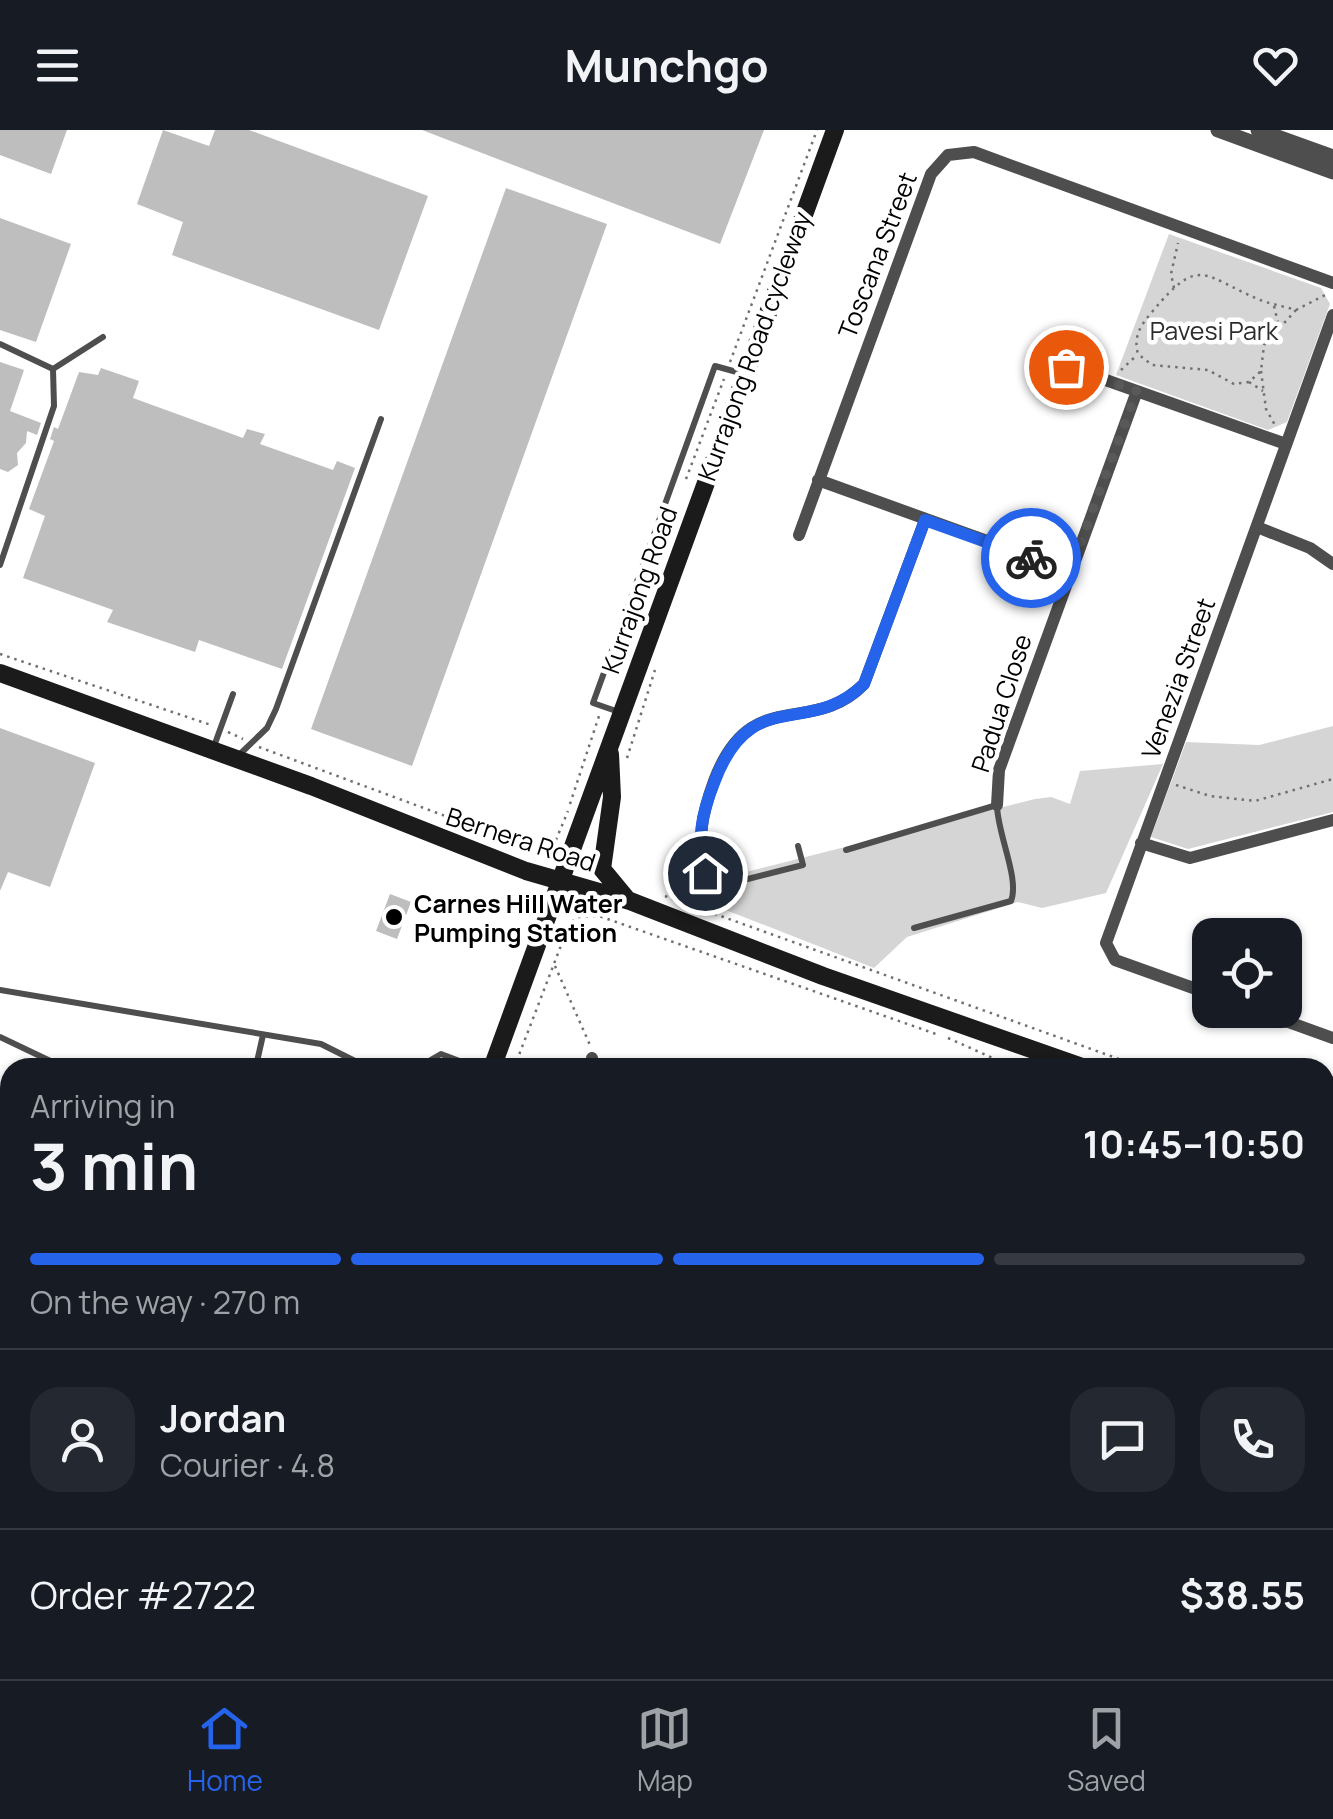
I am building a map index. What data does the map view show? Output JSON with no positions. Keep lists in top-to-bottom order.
{
  "streets": {
    "main road": ["Kurrajong Road", "Bernera Road"],
    "street": ["Toscana Street", "Venezia Street", "Padua Close"]
  },
  "crossings": [
    ["Kurrajong Road", "Bernera Road"]
  ],
  "parks": ["Pavesi Park"],
  "places": ["Carnes Hill Water Pumping Station"],
  "page": {
    "header": "Munchgo",
    "heading": ["3 min", "Arriving in", "10:45–10:50"],
    "panel": [
      "Jordan",
      "Courier · 4.8",
      "Order #2722",
      "$38.55"
    ],
    "bar": "On the way · 270 m",
    "tabs": ["Home", "Map", "Saved"]
  }
}
